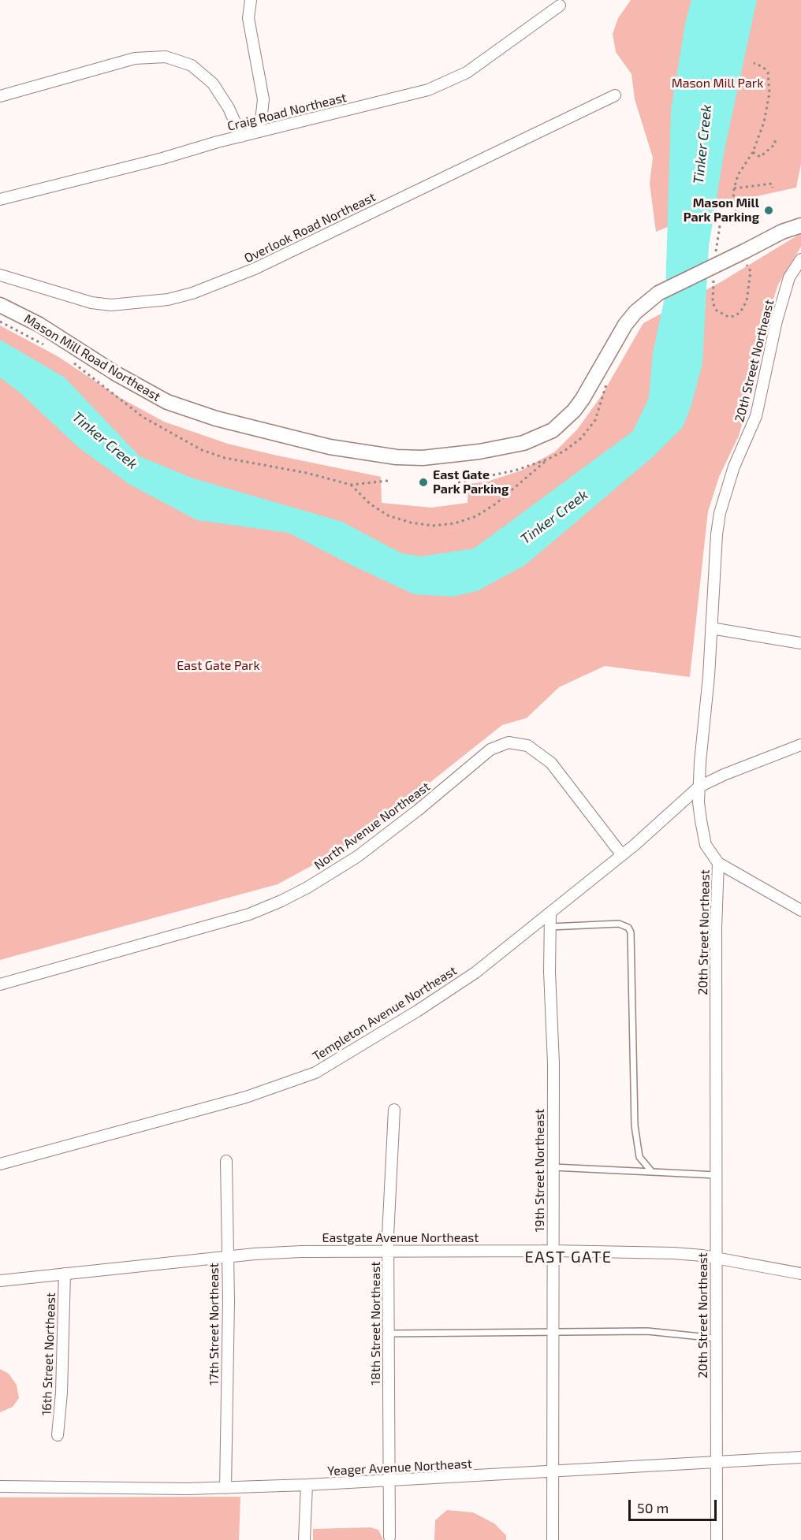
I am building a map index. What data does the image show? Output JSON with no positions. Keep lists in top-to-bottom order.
{
  "streets": {
    "street": [
      "Craig Road Northeast",
      "Overlook Road Northeast",
      "Mason Mill Road Northeast",
      "20th Street Northeast",
      "North Avenue Northeast",
      "Templeton Avenue Northeast",
      "19th Street Northeast",
      "Eastgate Avenue Northeast",
      "18th Street Northeast",
      "17th Street Northeast",
      "16th Street Northeast",
      "Yeager Avenue Northeast"
    ]
  },
  "crossings": [
    ["20th Street Northeast", "Templeton Avenue Northeast"],
    ["20th Street Northeast", "Eastgate Avenue Northeast"],
    ["20th Street Northeast", "Yeager Avenue Northeast"],
    ["North Avenue Northeast", "Templeton Avenue Northeast"],
    ["Templeton Avenue Northeast", "19th Street Northeast"],
    ["19th Street Northeast", "Eastgate Avenue Northeast"],
    ["19th Street Northeast", "Yeager Avenue Northeast"],
    ["Eastgate Avenue Northeast", "18th Street Northeast"],
    ["Eastgate Avenue Northeast", "17th Street Northeast"],
    ["Eastgate Avenue Northeast", "16th Street Northeast"],
    ["18th Street Northeast", "Yeager Avenue Northeast"],
    ["17th Street Northeast", "Yeager Avenue Northeast"]
  ],
  "districts": ["EAST GATE"],
  "water": ["Tinker Creek"],
  "parks": ["Mason Mill Park", "East Gate Park"],
  "places": ["Mason Mill Park Parking", "East Gate Park Parking"],
  "scale_bar": "50 m"
}
